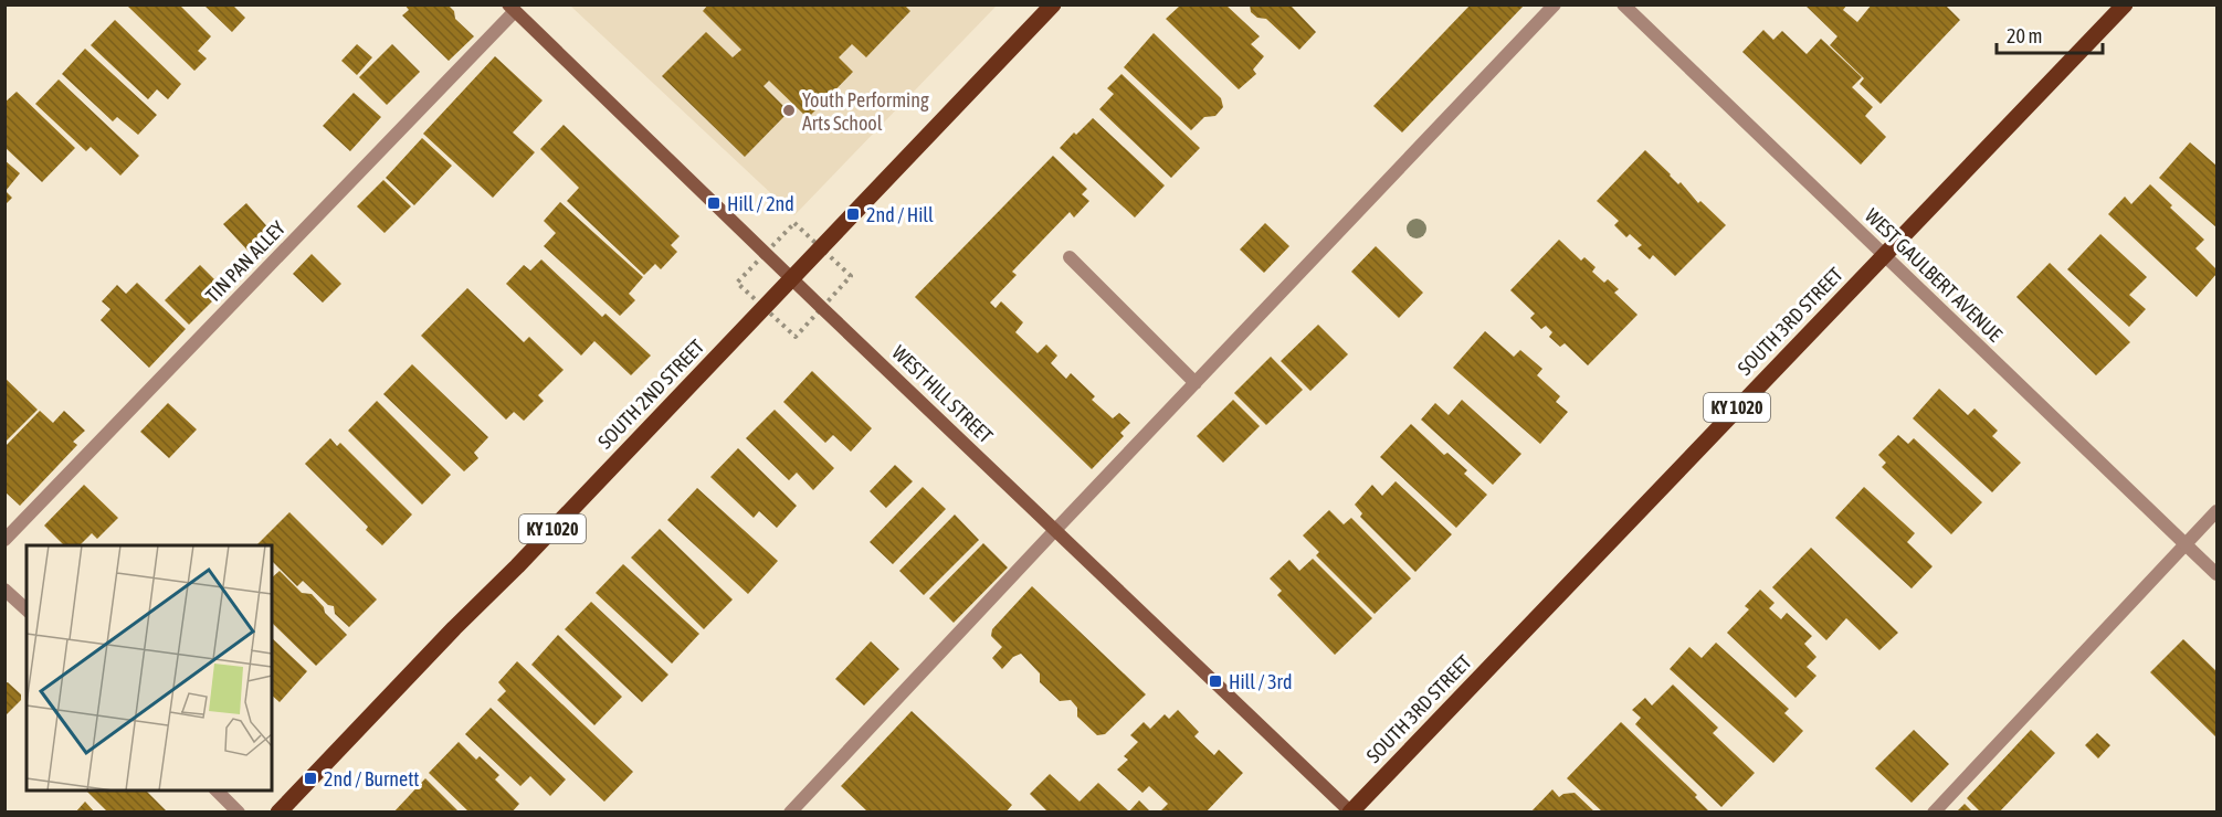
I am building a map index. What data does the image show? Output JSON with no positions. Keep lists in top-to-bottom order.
{
  "streets": {
    "main road": ["SOUTH 3RD STREET", "SOUTH 2ND STREET", "KY 1020"],
    "street": ["TIN PAN ALLEY", "WEST GAULBERT AVENUE", "WEST HILL STREET"]
  },
  "crossings": [
    ["TIN PAN ALLEY", "WEST HILL STREET"],
    ["WEST GAULBERT AVENUE", "SOUTH 3RD STREET"],
    ["SOUTH 3RD STREET", "WEST HILL STREET"],
    ["SOUTH 2ND STREET", "WEST HILL STREET"]
  ],
  "places": {
    "other": ["Youth Performing Arts School"],
    "transit": [
      "Hill / 2nd",
      "2nd / Hill",
      "Hill / 3rd",
      "2nd / Burnett"
    ]
  },
  "scale_bar": "20 m"
}
